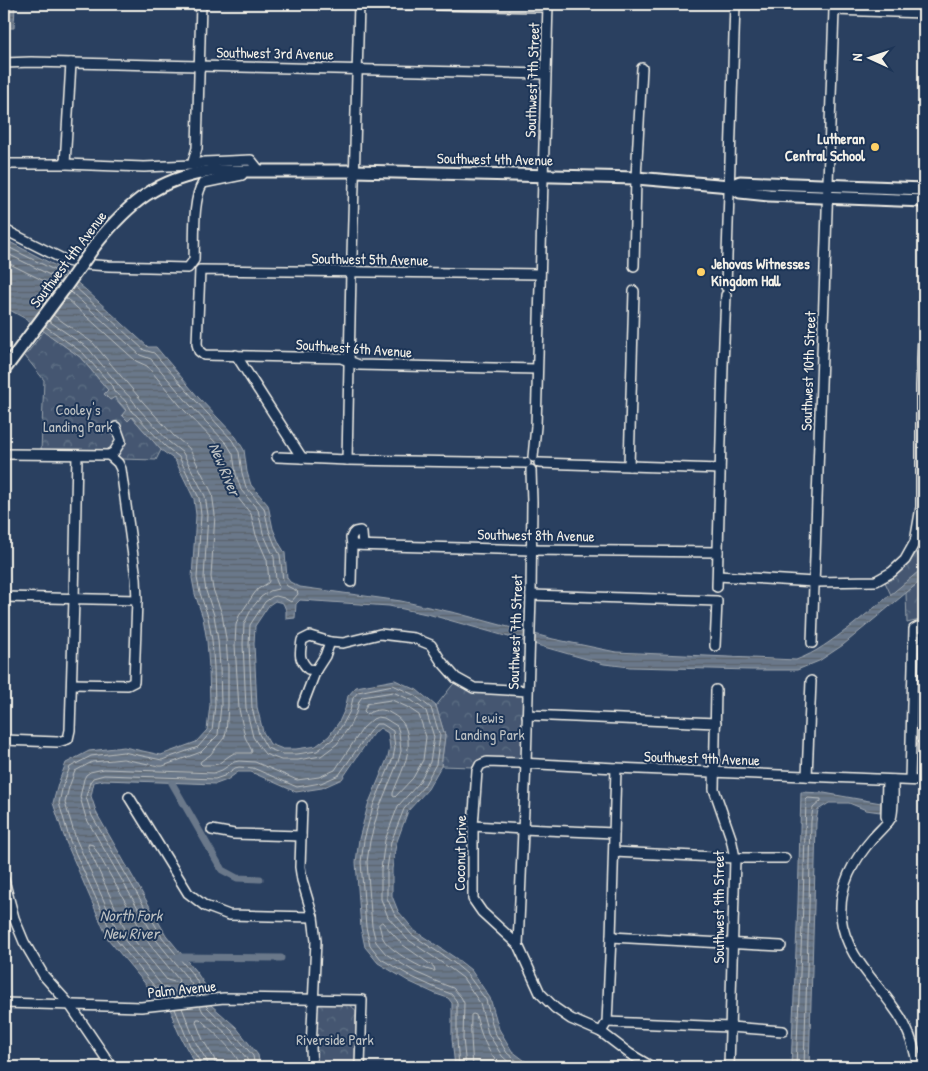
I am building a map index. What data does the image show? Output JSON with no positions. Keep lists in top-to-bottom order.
{
  "streets": {
    "main road": ["Southwest 4th Avenue"],
    "street": [
      "Southwest 3rd Avenue",
      "Southwest 7th Street",
      "Southwest 5th Avenue",
      "Southwest 6th Avenue",
      "Southwest 10th Street",
      "Southwest 8th Avenue",
      "Southwest 9th Avenue",
      "Coconut Drive",
      "Southwest 9th Street",
      "Palm Avenue"
    ]
  },
  "crossings": [
    ["Southwest 3rd Avenue", "Southwest 7th Street"],
    ["Southwest 7th Street", "Southwest 4th Avenue"],
    ["Southwest 7th Street", "Southwest 5th Avenue"],
    ["Southwest 7th Street", "Southwest 6th Avenue"],
    ["Southwest 7th Street", "Southwest 8th Avenue"],
    ["Southwest 7th Street", "Southwest 9th Avenue"],
    ["Southwest 7th Street", "Coconut Drive"],
    ["Southwest 4th Avenue", "Southwest 10th Street"],
    ["Southwest 5th Avenue", "Southwest 6th Avenue"],
    ["Southwest 9th Avenue", "Coconut Drive"],
    ["Southwest 9th Avenue", "Southwest 9th Street"]
  ],
  "water": ["New River", "North Fork New River"],
  "parks": ["Cooley's Landing Park", "Lewis Landing Park", "Riverside Park"],
  "places": ["Lutheran Central School", "Jehovas Witnesses Kingdom Hall"],
  "north": "left"
}
